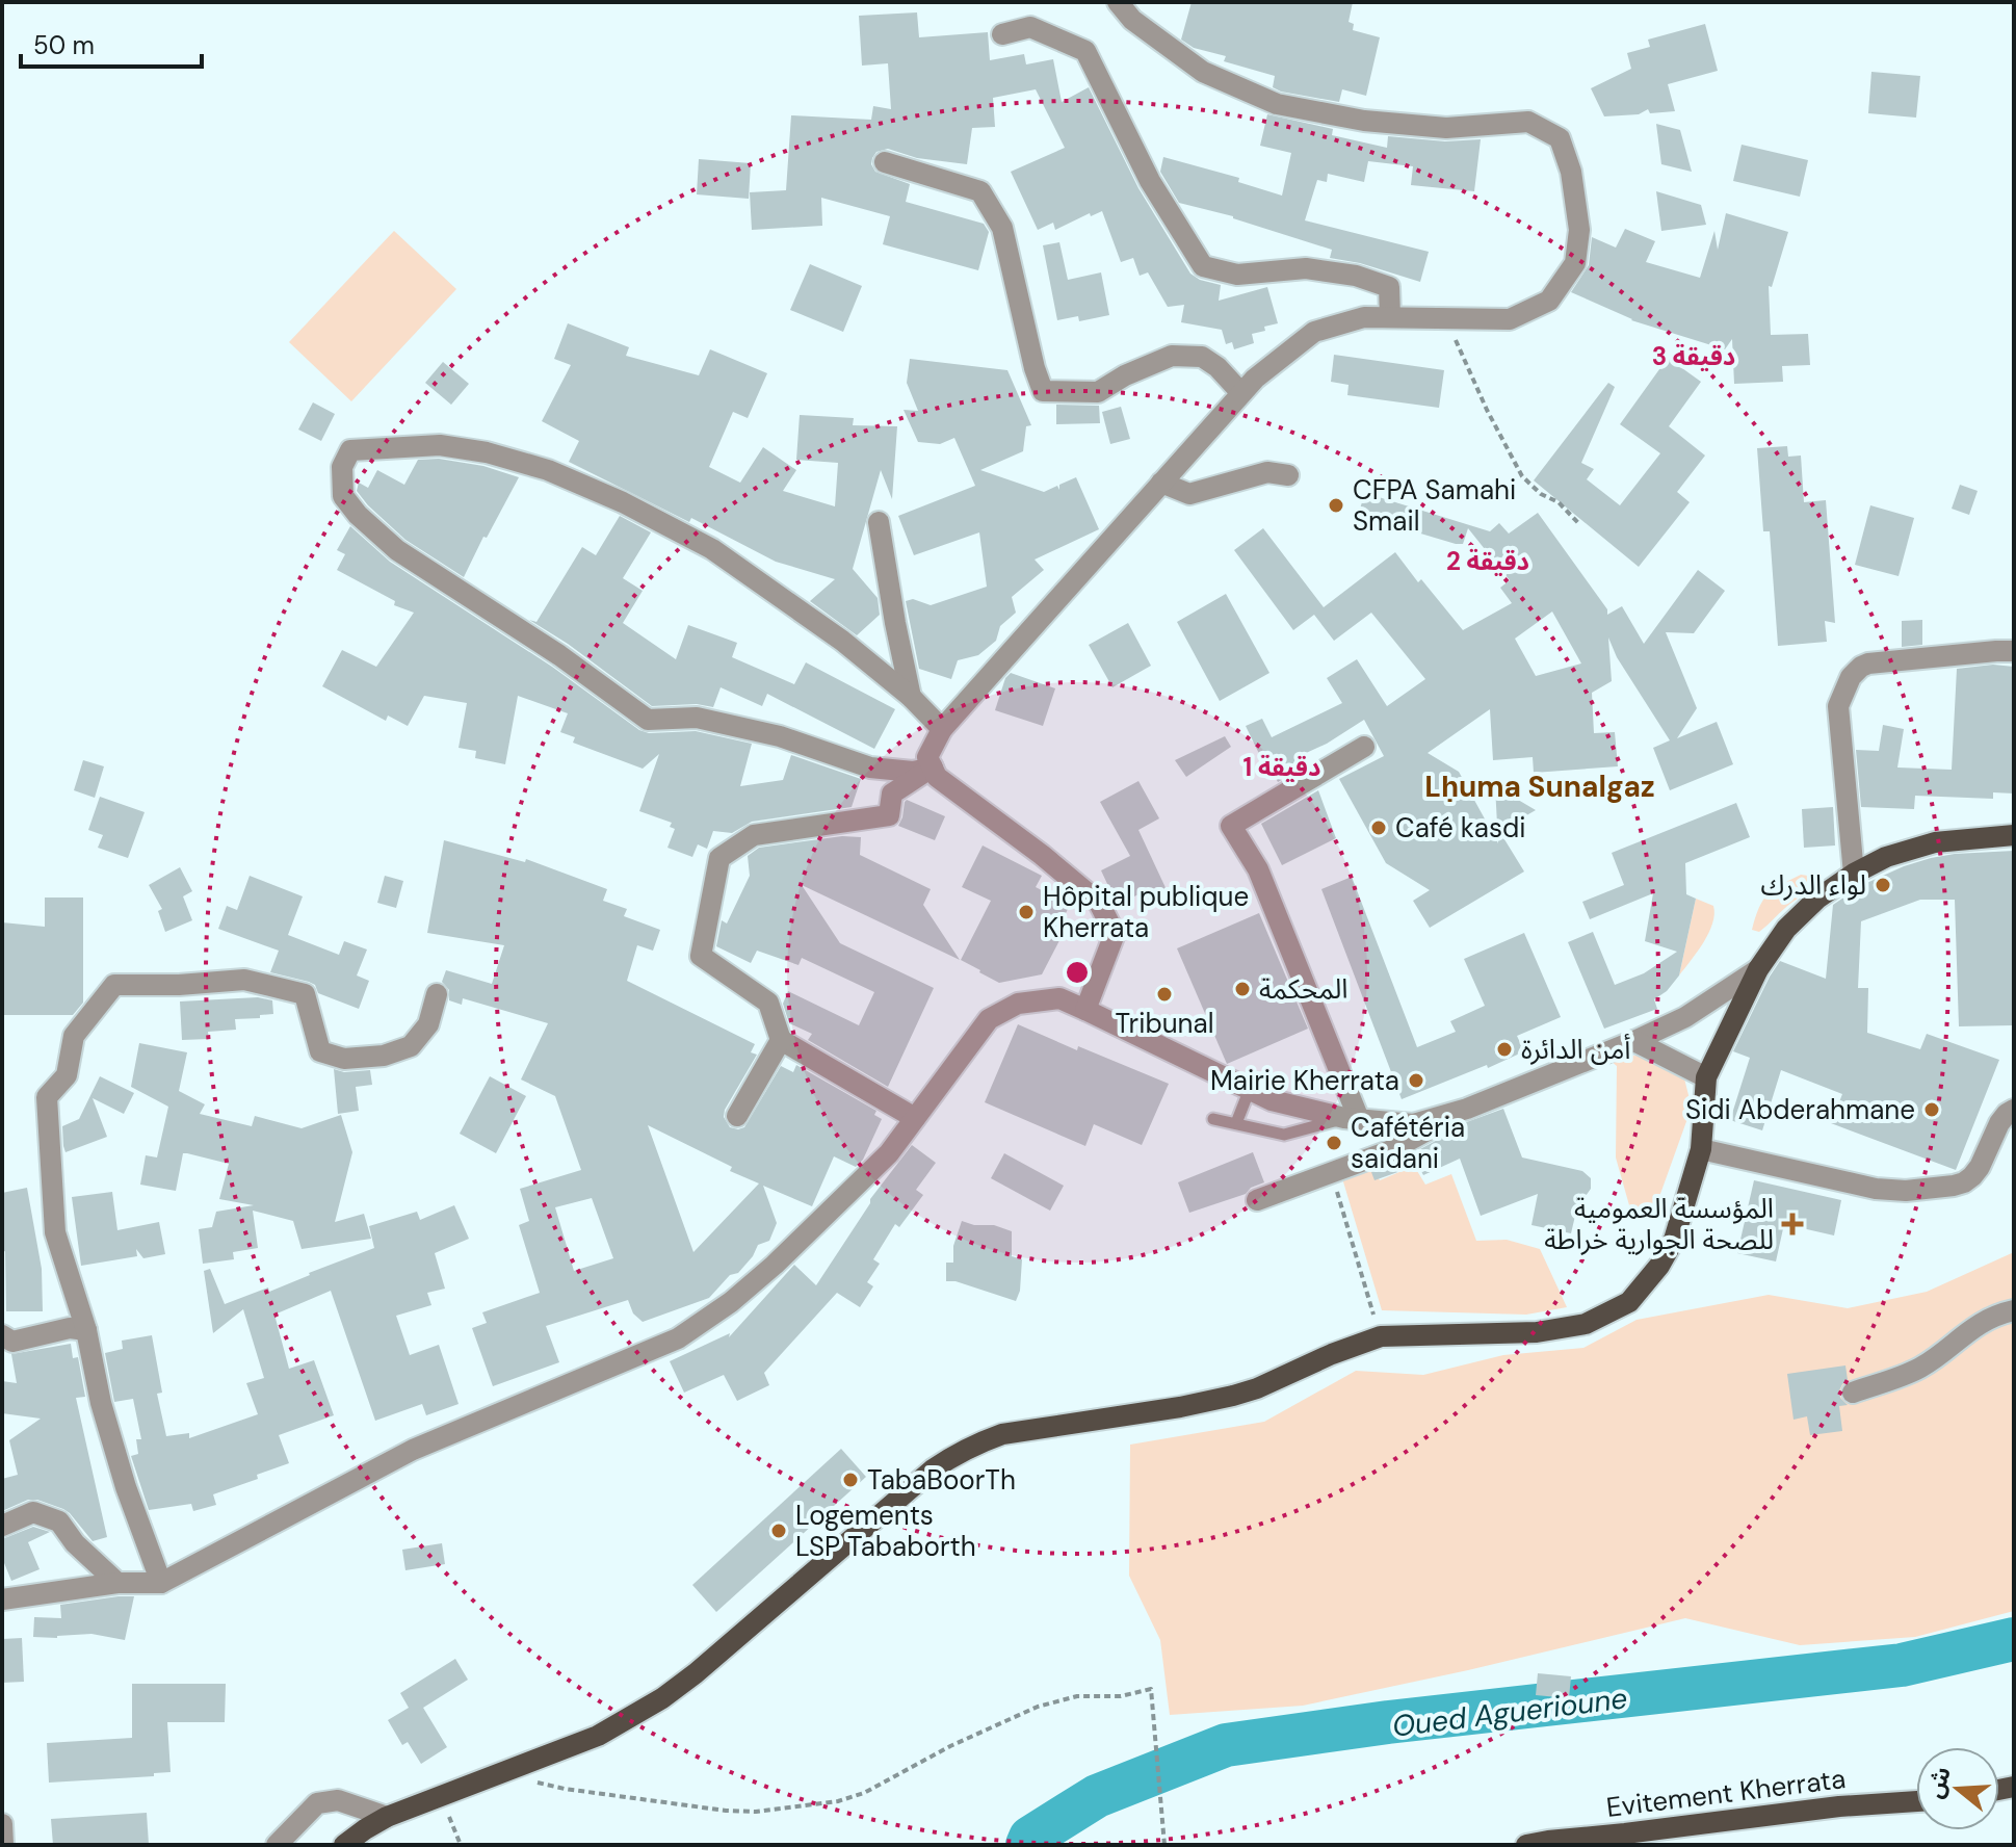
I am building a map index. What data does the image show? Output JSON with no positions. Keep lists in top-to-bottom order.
{
  "streets": {
    "main road": ["Evitement Kherrata"]
  },
  "districts": ["Lḥuma Sunalgaz"],
  "water": ["Oued Aguerioune"],
  "places": {
    "other": [
      "CFPA Samahi Smail",
      "Café kasdi",
      "لواء الدرك",
      "Hôpital publique Kherrata",
      "المحكمة",
      "Tribunal",
      "أمن الدائرة",
      "Mairie Kherrata",
      "Sidi Abderahmane",
      "Cafétéria saidani",
      "TabaBoorTh",
      "Logements LSP Tababorth"
    ],
    "health": ["المؤسسة العمومية للصحة الجوارية خراطة"]
  },
  "scale_bar": "50 m",
  "north": "left",
  "rings": ["3 دقيقة", "2 دقيقة", "1 دقيقة"]
}
